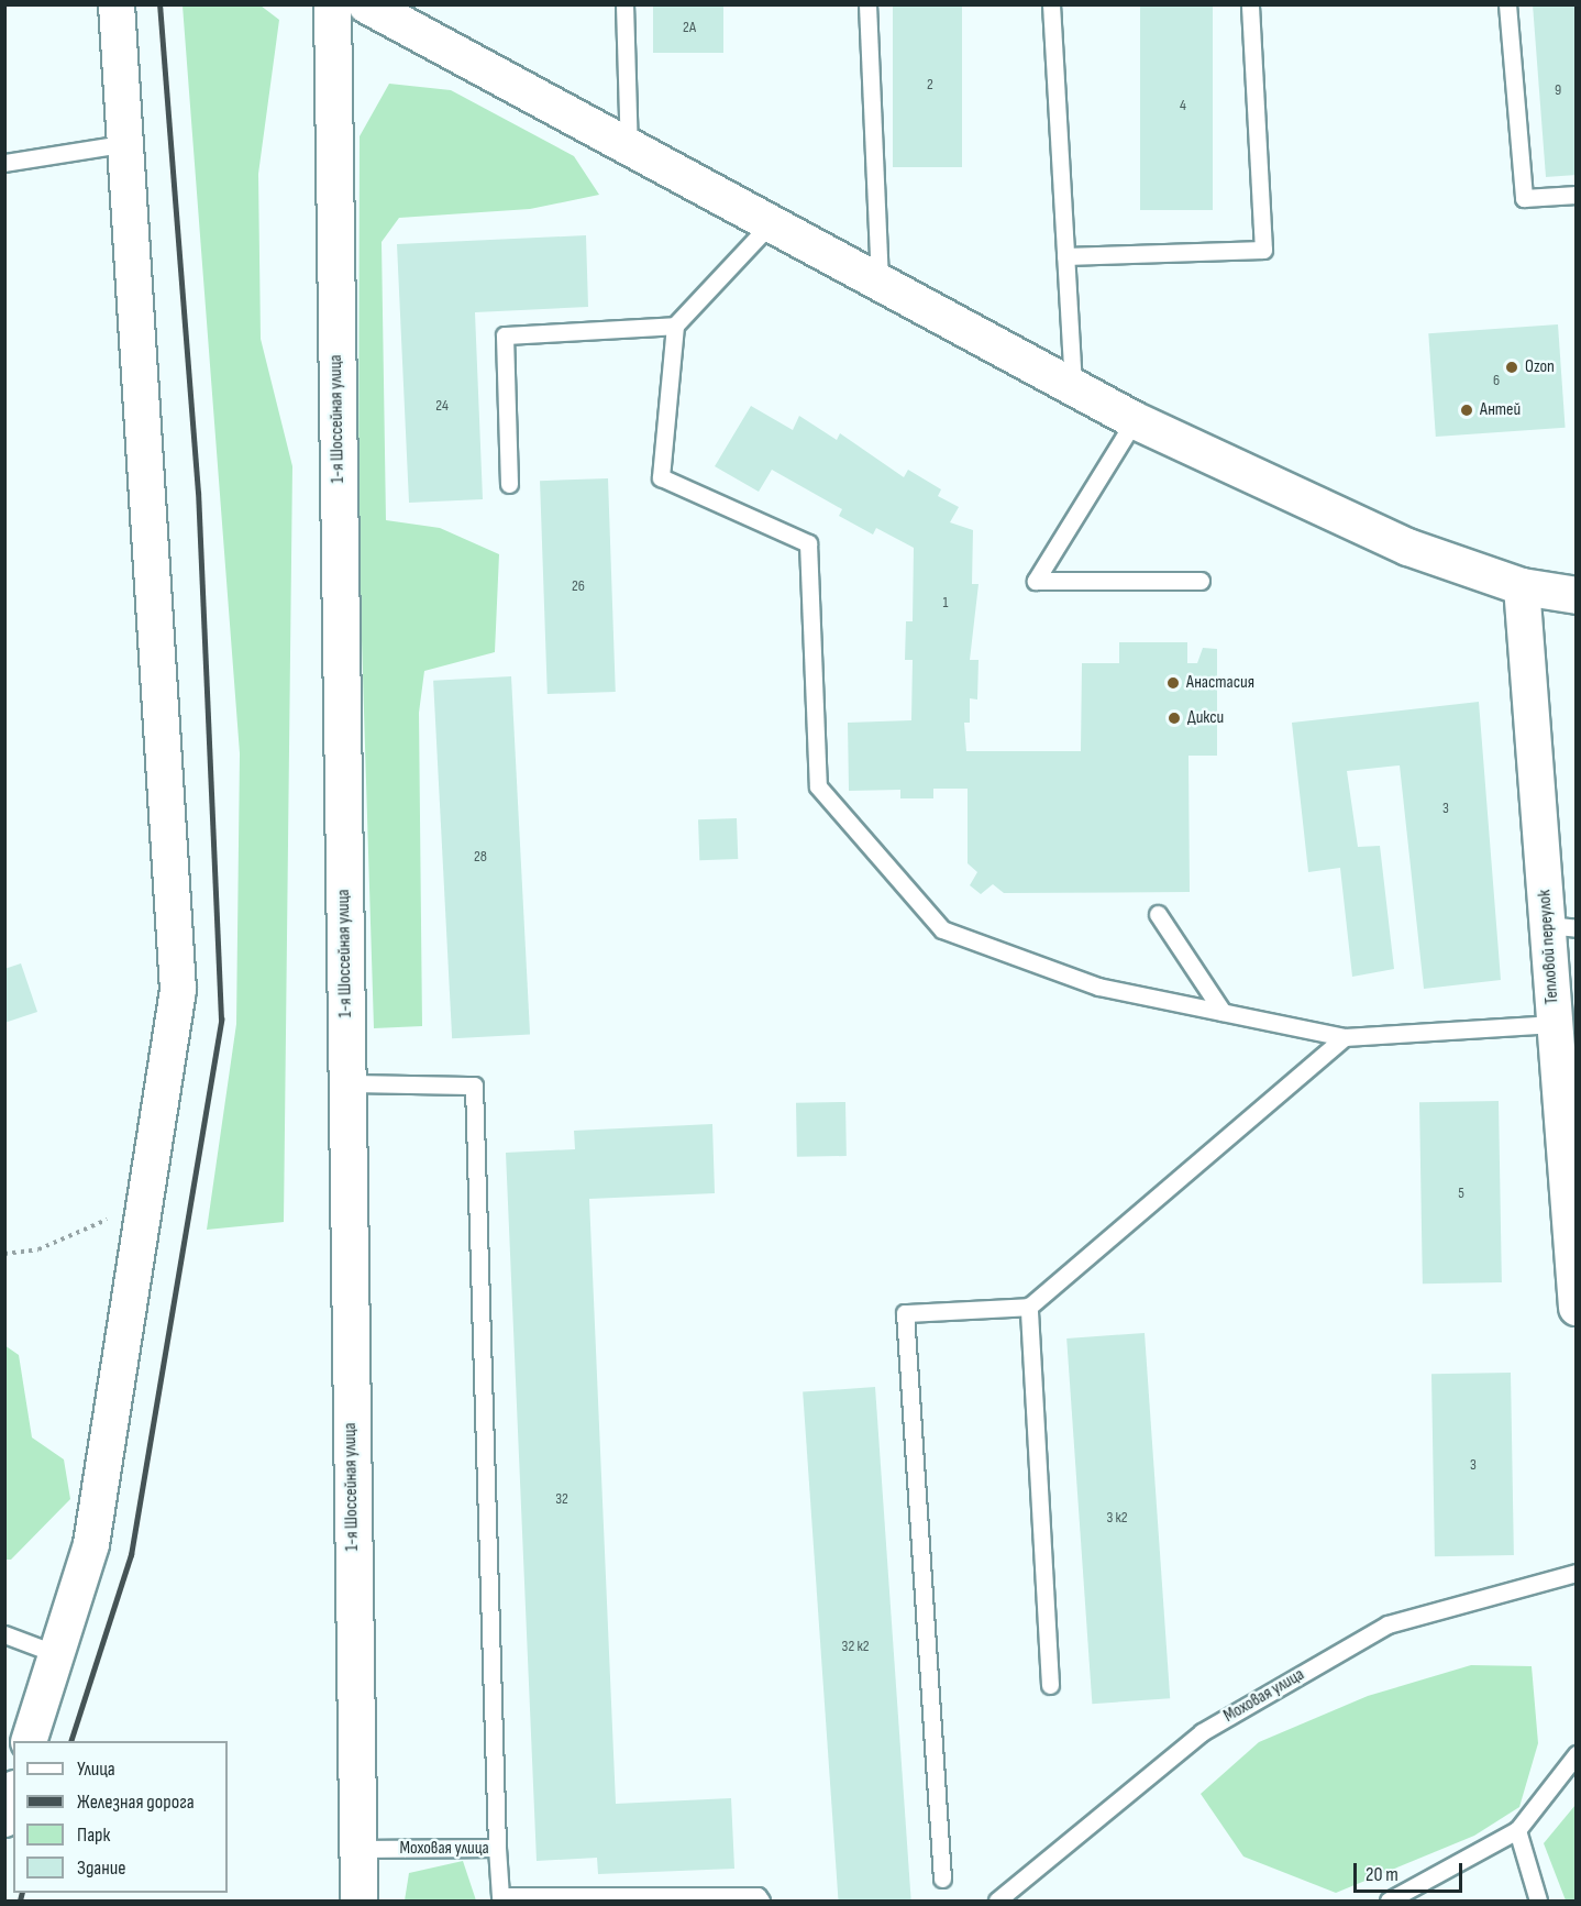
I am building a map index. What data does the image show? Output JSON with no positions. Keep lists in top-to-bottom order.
{
  "streets": {
    "street": ["1-я Шоссейная улица", "Тепловой переулок"],
    "lane": ["Моховая улица"]
  },
  "crossings": [
    ["1-я Шоссейная улица", "Моховая улица"]
  ],
  "places": [
    "Ozon",
    "Антей",
    "Анастасия",
    "Дикси"
  ],
  "house_numbers": [
    "2А",
    "2",
    "9",
    "4",
    "6",
    "24",
    "26",
    "1",
    "3",
    "28",
    "5",
    "3",
    "32",
    "3 к2",
    "32 к2"
  ],
  "legend": [
    "Улица",
    "Железная дорога",
    "Парк",
    "Здание"
  ],
  "scale_bar": "20 m"
}
